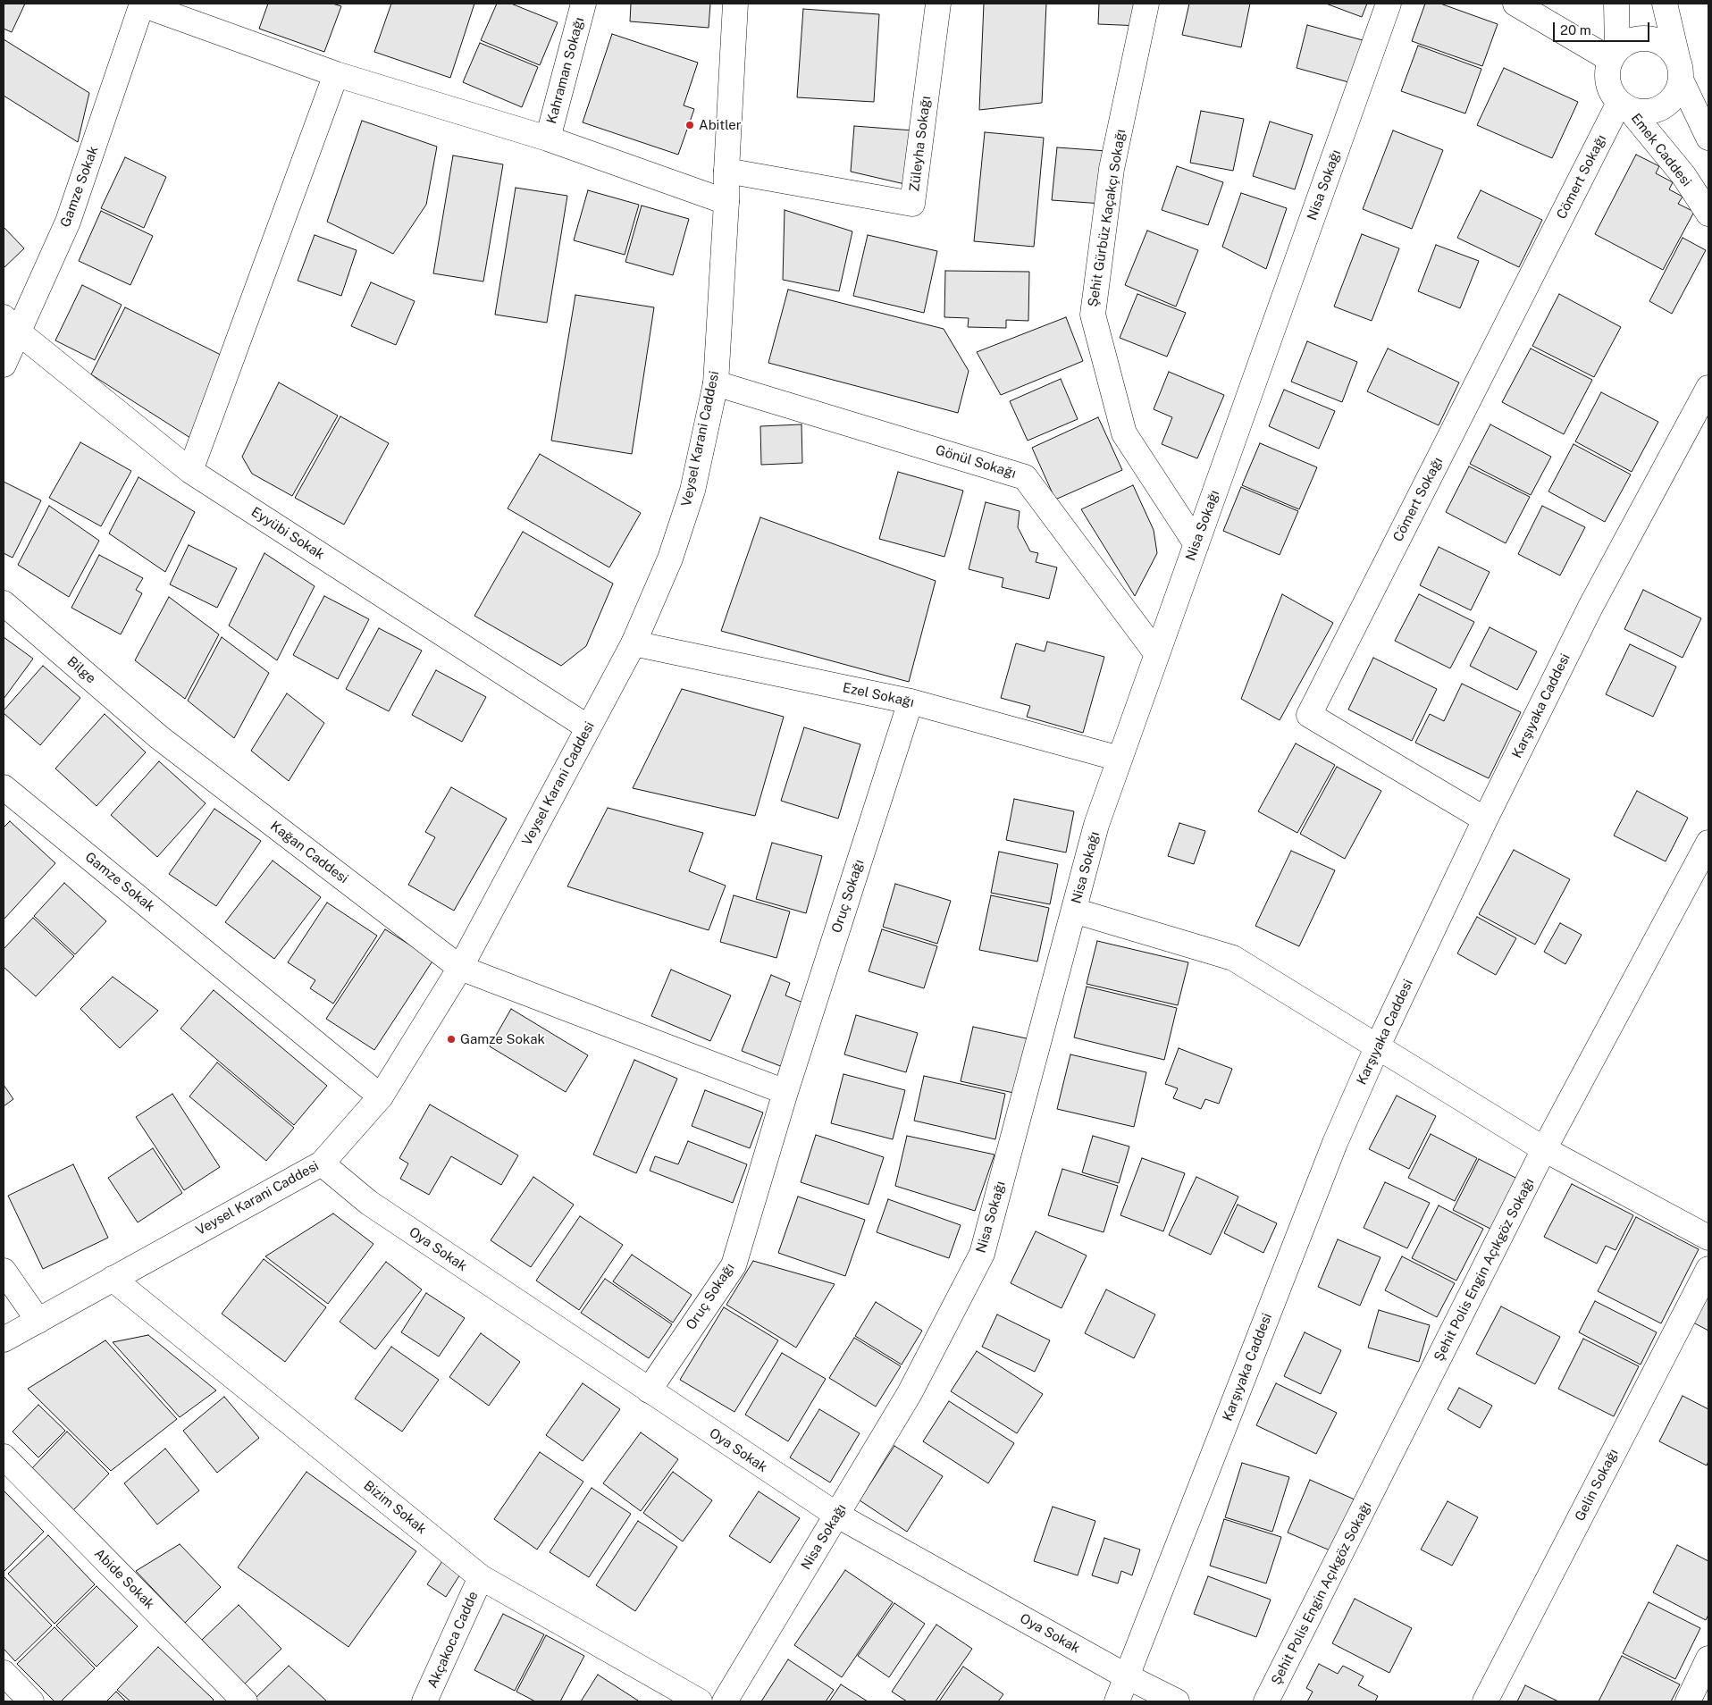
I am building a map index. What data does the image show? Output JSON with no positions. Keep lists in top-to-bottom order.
{
  "streets": {
    "street": [
      "Kahraman Sokağı",
      "Züleyha Sokağı",
      "Emek Caddesi",
      "Cömert Sokağı",
      "Nisa Sokağı",
      "Gamze Sokak",
      "Şehit Gürbüz Kaçakçı Sokağı",
      "Veysel Karani Caddesi",
      "Gönül Sokağı",
      "Eyyübi Sokak",
      "Bilge",
      "Ezel Sokağı",
      "Karşıyaka Caddesi",
      "Kağan Caddesi",
      "Oruç Sokağı",
      "Oya Sokak",
      "Şehit Polis Engin Açıkgöz Sokağı",
      "Gelin Sokağı",
      "Bizim Sokak",
      "Abide Sokak",
      "Akçakoca Cadde"
    ]
  },
  "crossings": [
    ["Züleyha Sokağı", "Veysel Karani Caddesi"],
    ["Emek Caddesi", "Cömert Sokağı"],
    ["Cömert Sokağı", "Karşıyaka Caddesi"],
    ["Nisa Sokağı", "Şehit Gürbüz Kaçakçı Sokağı"],
    ["Nisa Sokağı", "Gönül Sokağı"],
    ["Nisa Sokağı", "Ezel Sokağı"],
    ["Nisa Sokağı", "Oya Sokak"],
    ["Gamze Sokak", "Veysel Karani Caddesi"],
    ["Gamze Sokak", "Eyyübi Sokak"],
    ["Veysel Karani Caddesi", "Gönül Sokağı"],
    ["Veysel Karani Caddesi", "Eyyübi Sokak"],
    ["Veysel Karani Caddesi", "Ezel Sokağı"],
    ["Veysel Karani Caddesi", "Kağan Caddesi"],
    ["Veysel Karani Caddesi", "Oya Sokak"],
    ["Veysel Karani Caddesi", "Bizim Sokak"],
    ["Bilge", "Kağan Caddesi"],
    ["Ezel Sokağı", "Oruç Sokağı"],
    ["Karşıyaka Caddesi", "Oya Sokak"],
    ["Oruç Sokağı", "Oya Sokak"],
    ["Bizim Sokak", "Akçakoca Cadde"]
  ],
  "places": ["Abitler", "Gamze Sokak"],
  "scale_bar": "20 m"
}
